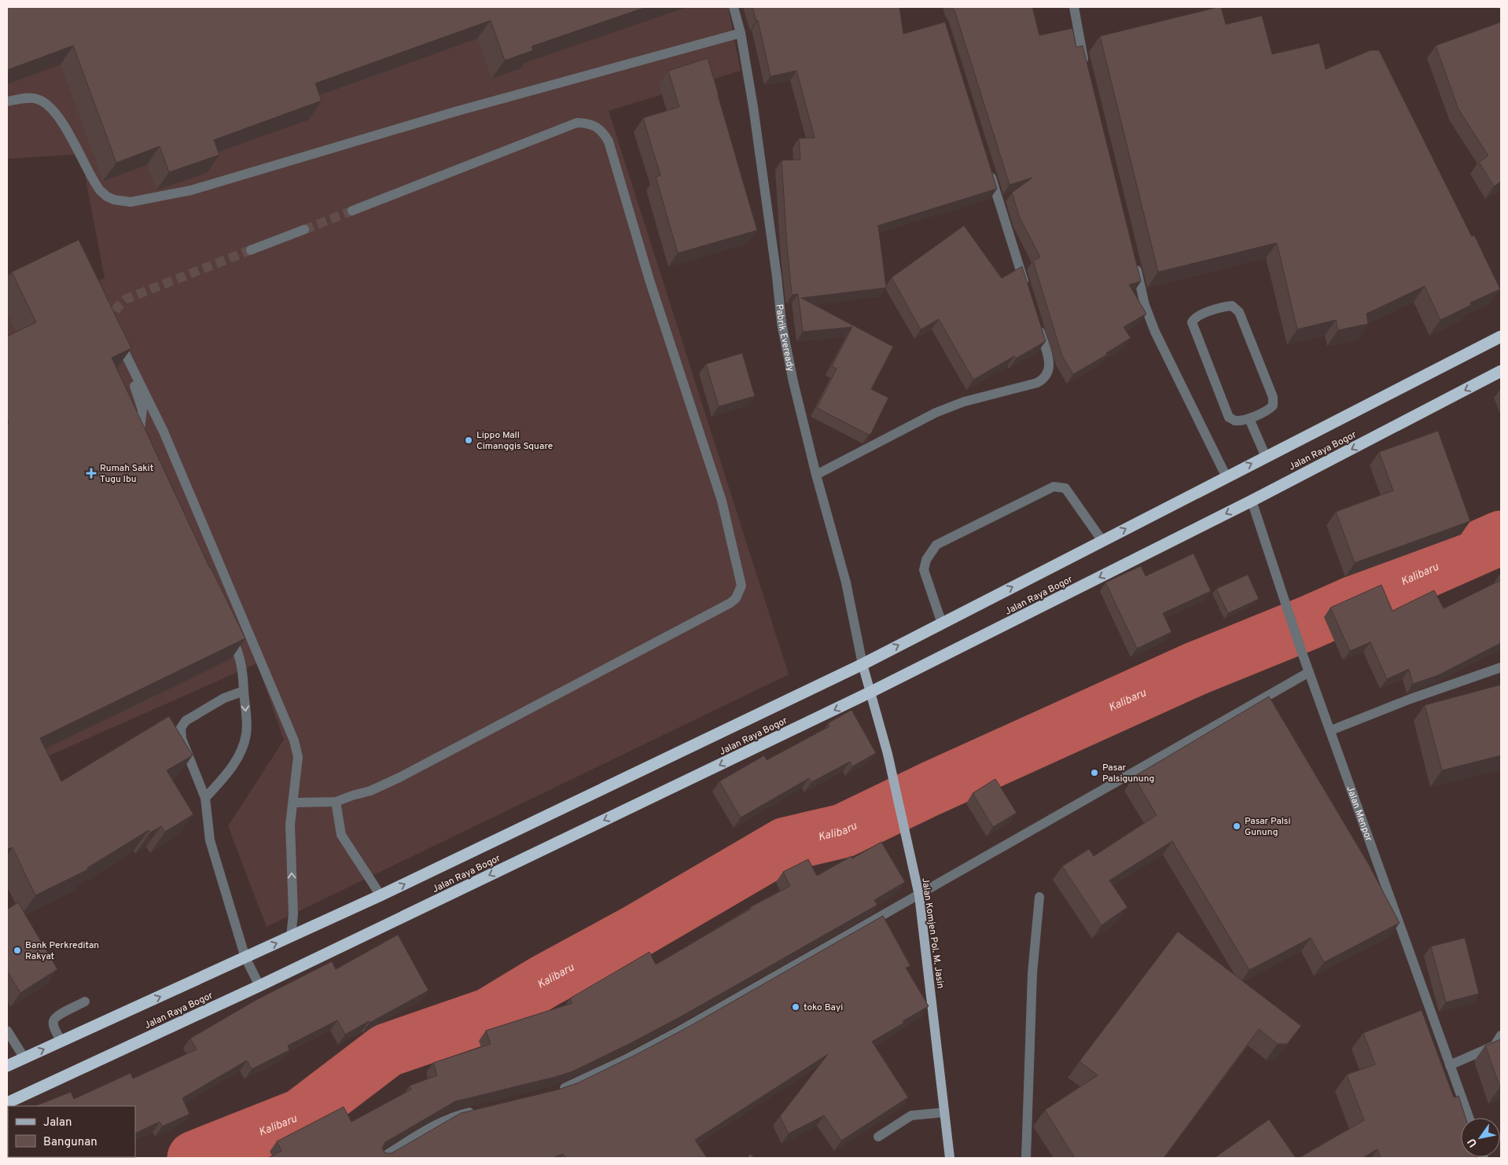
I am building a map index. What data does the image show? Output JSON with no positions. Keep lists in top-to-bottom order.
{
  "streets": {
    "highway": ["Jalan Raya Bogor"],
    "main road": ["Jalan Komjen Pol. M. Jasin"],
    "street": ["Pabrik Eveready", "Jalan Menpor"]
  },
  "crossings": [
    ["Pabrik Eveready", "Jalan Raya Bogor"],
    ["Pabrik Eveready", "Jalan Komjen Pol. M. Jasin"],
    ["Jalan Raya Bogor", "Jalan Menpor"],
    ["Jalan Raya Bogor", "Jalan Komjen Pol. M. Jasin"]
  ],
  "water": ["Kalibaru"],
  "places": {
    "other": [
      "Lippo Mall Cimanggis Square",
      "Pasar Palsigunung",
      "Pasar Palsi Gunung",
      "Bank Perkreditan Rakyat",
      "toko Bayi"
    ],
    "health": ["Rumah Sakit Tugu Ibu"]
  },
  "legend": ["Jalan", "Bangunan"],
  "north": "bottom left"
}
